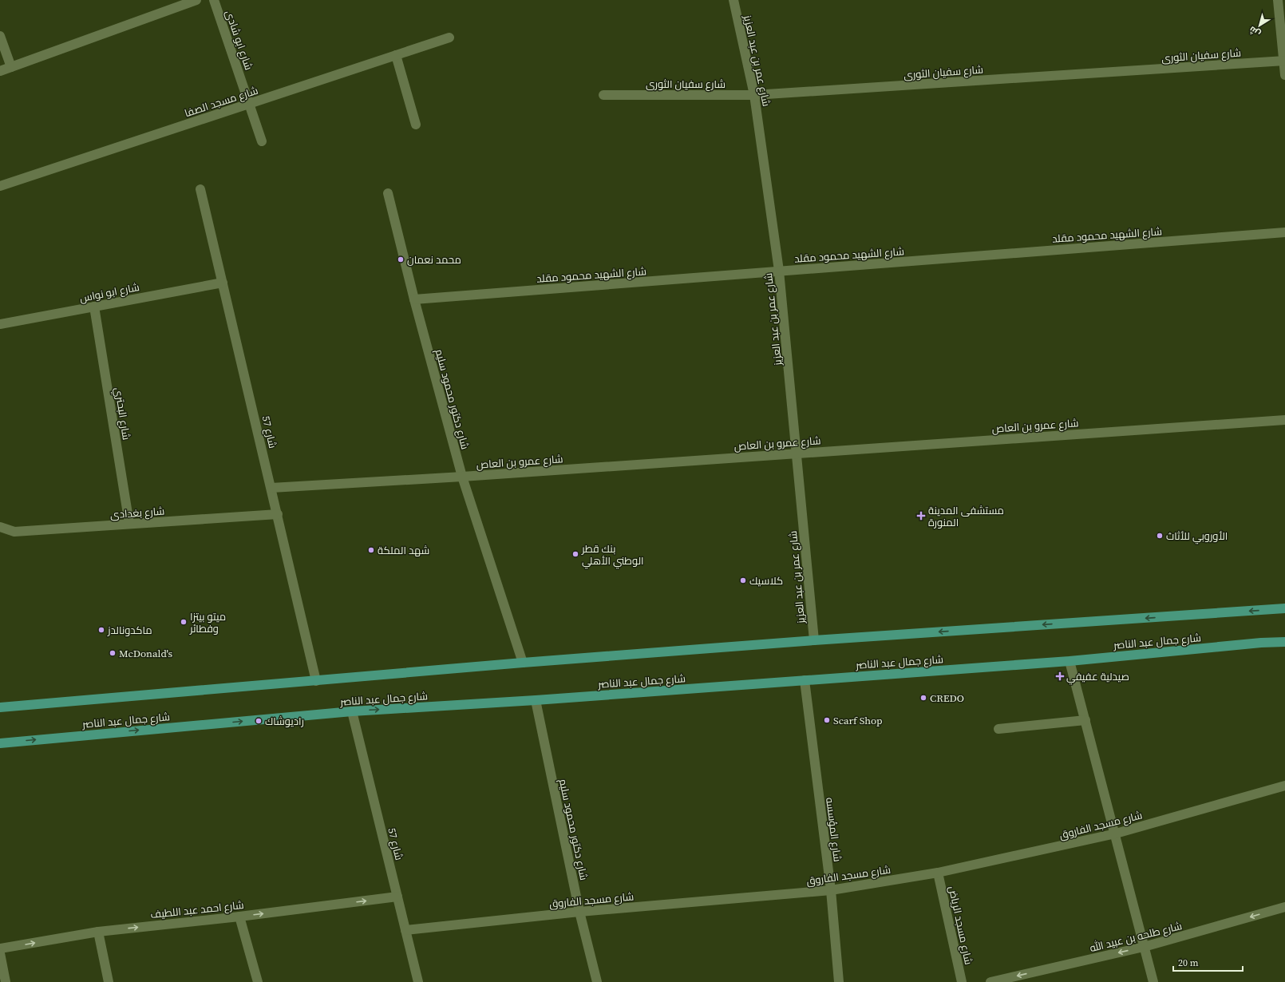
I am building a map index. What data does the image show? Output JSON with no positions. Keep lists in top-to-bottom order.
{
  "streets": {
    "main road": ["شارع جمال عبد الناصر"],
    "street": [
      "شارع ابو شادى",
      "شارع سفيان الثورى",
      "شارع عمر بن عبد العزيز",
      "شارع مسجد الصفا",
      "شارع الشهيد محمود مقلد",
      "شارع ابو نواس",
      "شارع دكتور محمود سليم",
      "شارع البحتري",
      "شارع عمرو بن العاص",
      "شارع 57",
      "شارع بغدادى",
      "شارع مسجد الفاروق",
      "شارع المؤسسه",
      "شارع احمد عبد اللطيف",
      "شارع مسجد الرياض",
      "شارع طلحه بن عبيد الله"
    ]
  },
  "crossings": [
    ["شارع ابو شادى", "شارع مسجد الصفا"],
    ["شارع سفيان الثورى", "شارع عمر بن عبد العزيز"],
    ["شارع عمر بن عبد العزيز", "شارع الشهيد محمود مقلد"],
    ["شارع عمر بن عبد العزيز", "شارع عمرو بن العاص"],
    ["شارع الشهيد محمود مقلد", "شارع دكتور محمود سليم"],
    ["شارع ابو نواس", "شارع البحتري"],
    ["شارع ابو نواس", "شارع 57"],
    ["شارع دكتور محمود سليم", "شارع عمرو بن العاص"],
    ["شارع دكتور محمود سليم", "شارع جمال عبد الناصر"],
    ["شارع دكتور محمود سليم", "شارع مسجد الفاروق"],
    ["شارع البحتري", "شارع بغدادى"],
    ["شارع عمرو بن العاص", "شارع 57"],
    ["شارع 57", "شارع بغدادى"],
    ["شارع 57", "شارع جمال عبد الناصر"],
    ["شارع 57", "شارع مسجد الفاروق"],
    ["شارع 57", "شارع احمد عبد اللطيف"],
    ["شارع جمال عبد الناصر", "شارع المؤسسه"],
    ["شارع مسجد الفاروق", "شارع المؤسسه"],
    ["شارع مسجد الفاروق", "شارع مسجد الرياض"]
  ],
  "one_way": ["شارع احمد عبد اللطيف", "شارع طلحه بن عبيد الله"],
  "places": {
    "other": [
      "محمد نعمان",
      "الأوروبي للأثاث",
      "شهد الملكة",
      "بنك قطر الوطني الأهلي",
      "كلاسيك",
      "ميتو بيتزا وفطائر",
      "ماكدونالدز",
      "McDonald's",
      "CREDO",
      "Scarf Shop",
      "راديوشاك"
    ],
    "health": ["مستشفى المدينة المنورة", "صيدلية عفيفي"]
  },
  "scale_bar": "20 m",
  "north": "bottom left"
}
